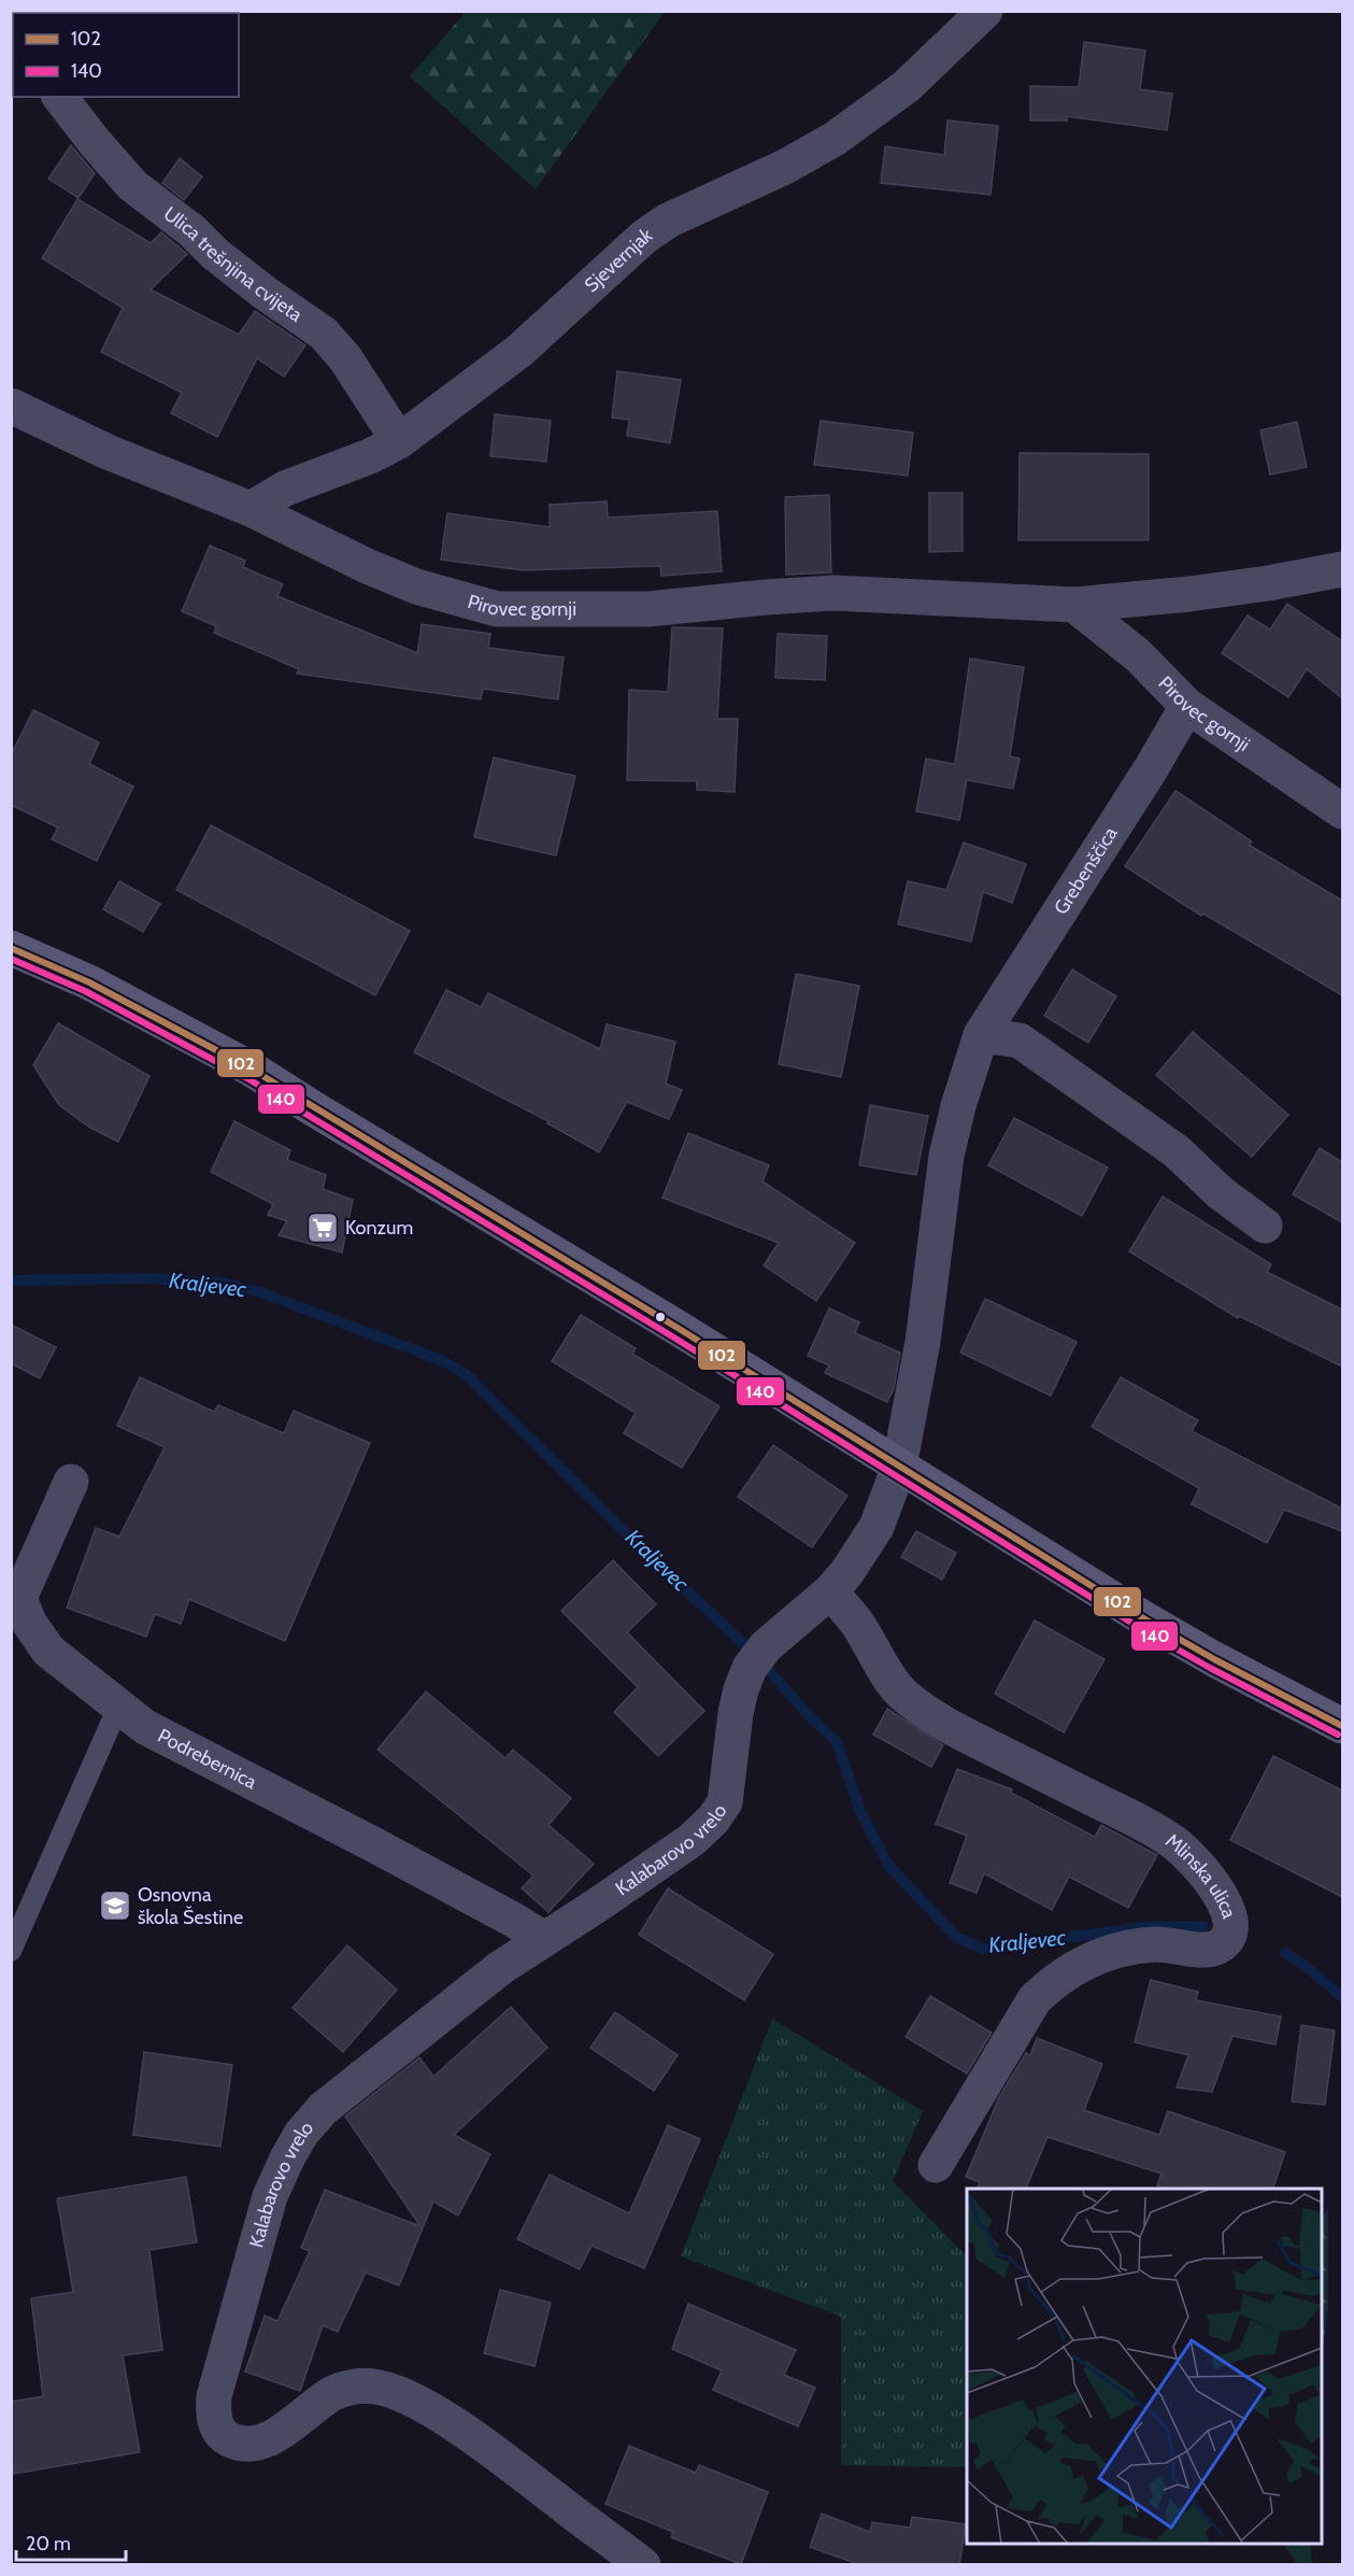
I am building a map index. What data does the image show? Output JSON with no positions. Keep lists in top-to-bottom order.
{
  "streets": {
    "street": [
      "Sjevernjak",
      "Ulica trešnjina cvijeta",
      "Pirovec gornji",
      "Grebenščica",
      "Podrebernica",
      "Kalabarovo vrelo",
      "Mlinska ulica"
    ]
  },
  "crossings": [
    ["Sjevernjak", "Ulica trešnjina cvijeta"],
    ["Sjevernjak", "Pirovec gornji"],
    ["Pirovec gornji", "Grebenščica"],
    ["Podrebernica", "Kalabarovo vrelo"],
    ["Kalabarovo vrelo", "Mlinska ulica"]
  ],
  "water": ["Kraljevec"],
  "places": {
    "supermarket": ["Konzum"],
    "school or university": ["Osnovna škola Šestine"]
  },
  "lines": ["transit line 102", "transit line 140"],
  "legend": ["102", "140"],
  "scale_bar": "20 m"
}
